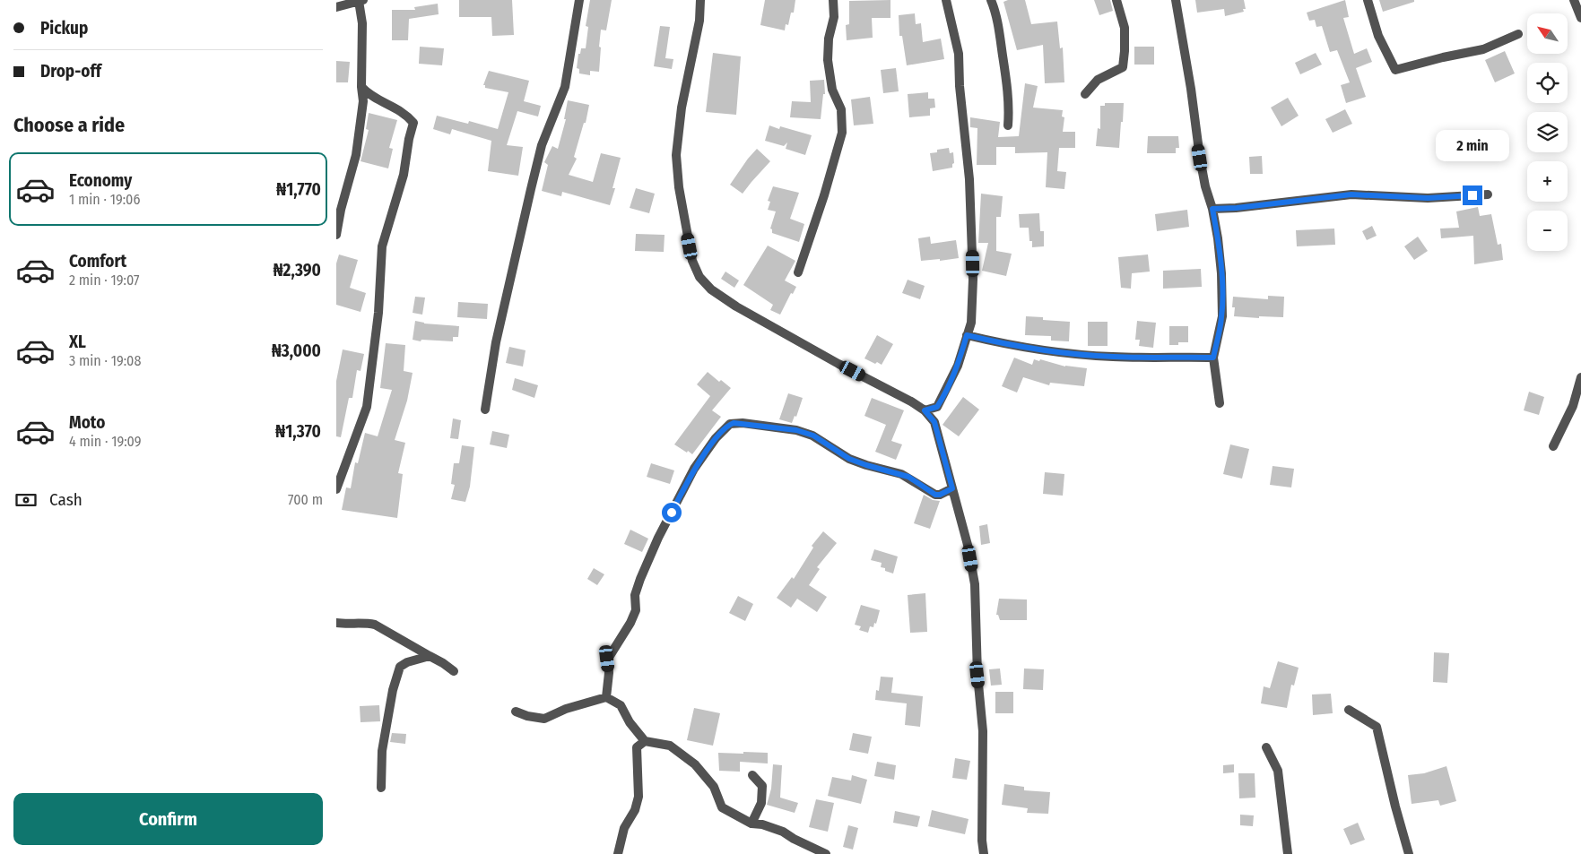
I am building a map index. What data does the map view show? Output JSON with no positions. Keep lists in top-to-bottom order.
{
  "north": "top left",
  "page": {
    "banner": ["Pickup", "Drop-off"],
    "map_buttons": ["+", "−"],
    "heading": "Choose a ride",
    "bubble": "2 min",
    "list": [
      {
        "name": "Economy",
        "note": "1 min · 19:06",
        "value": "₦1,770"
      },
      {
        "name": "Comfort",
        "note": "2 min · 19:07",
        "value": "₦2,390"
      },
      {
        "name": "XL",
        "note": "3 min · 19:08",
        "value": "₦3,000"
      },
      {
        "name": "Moto",
        "note": "4 min · 19:09",
        "value": "₦1,370"
      }
    ],
    "pay": ["Cash", "700 m"],
    "buttons": "Confirm"
  }
}
